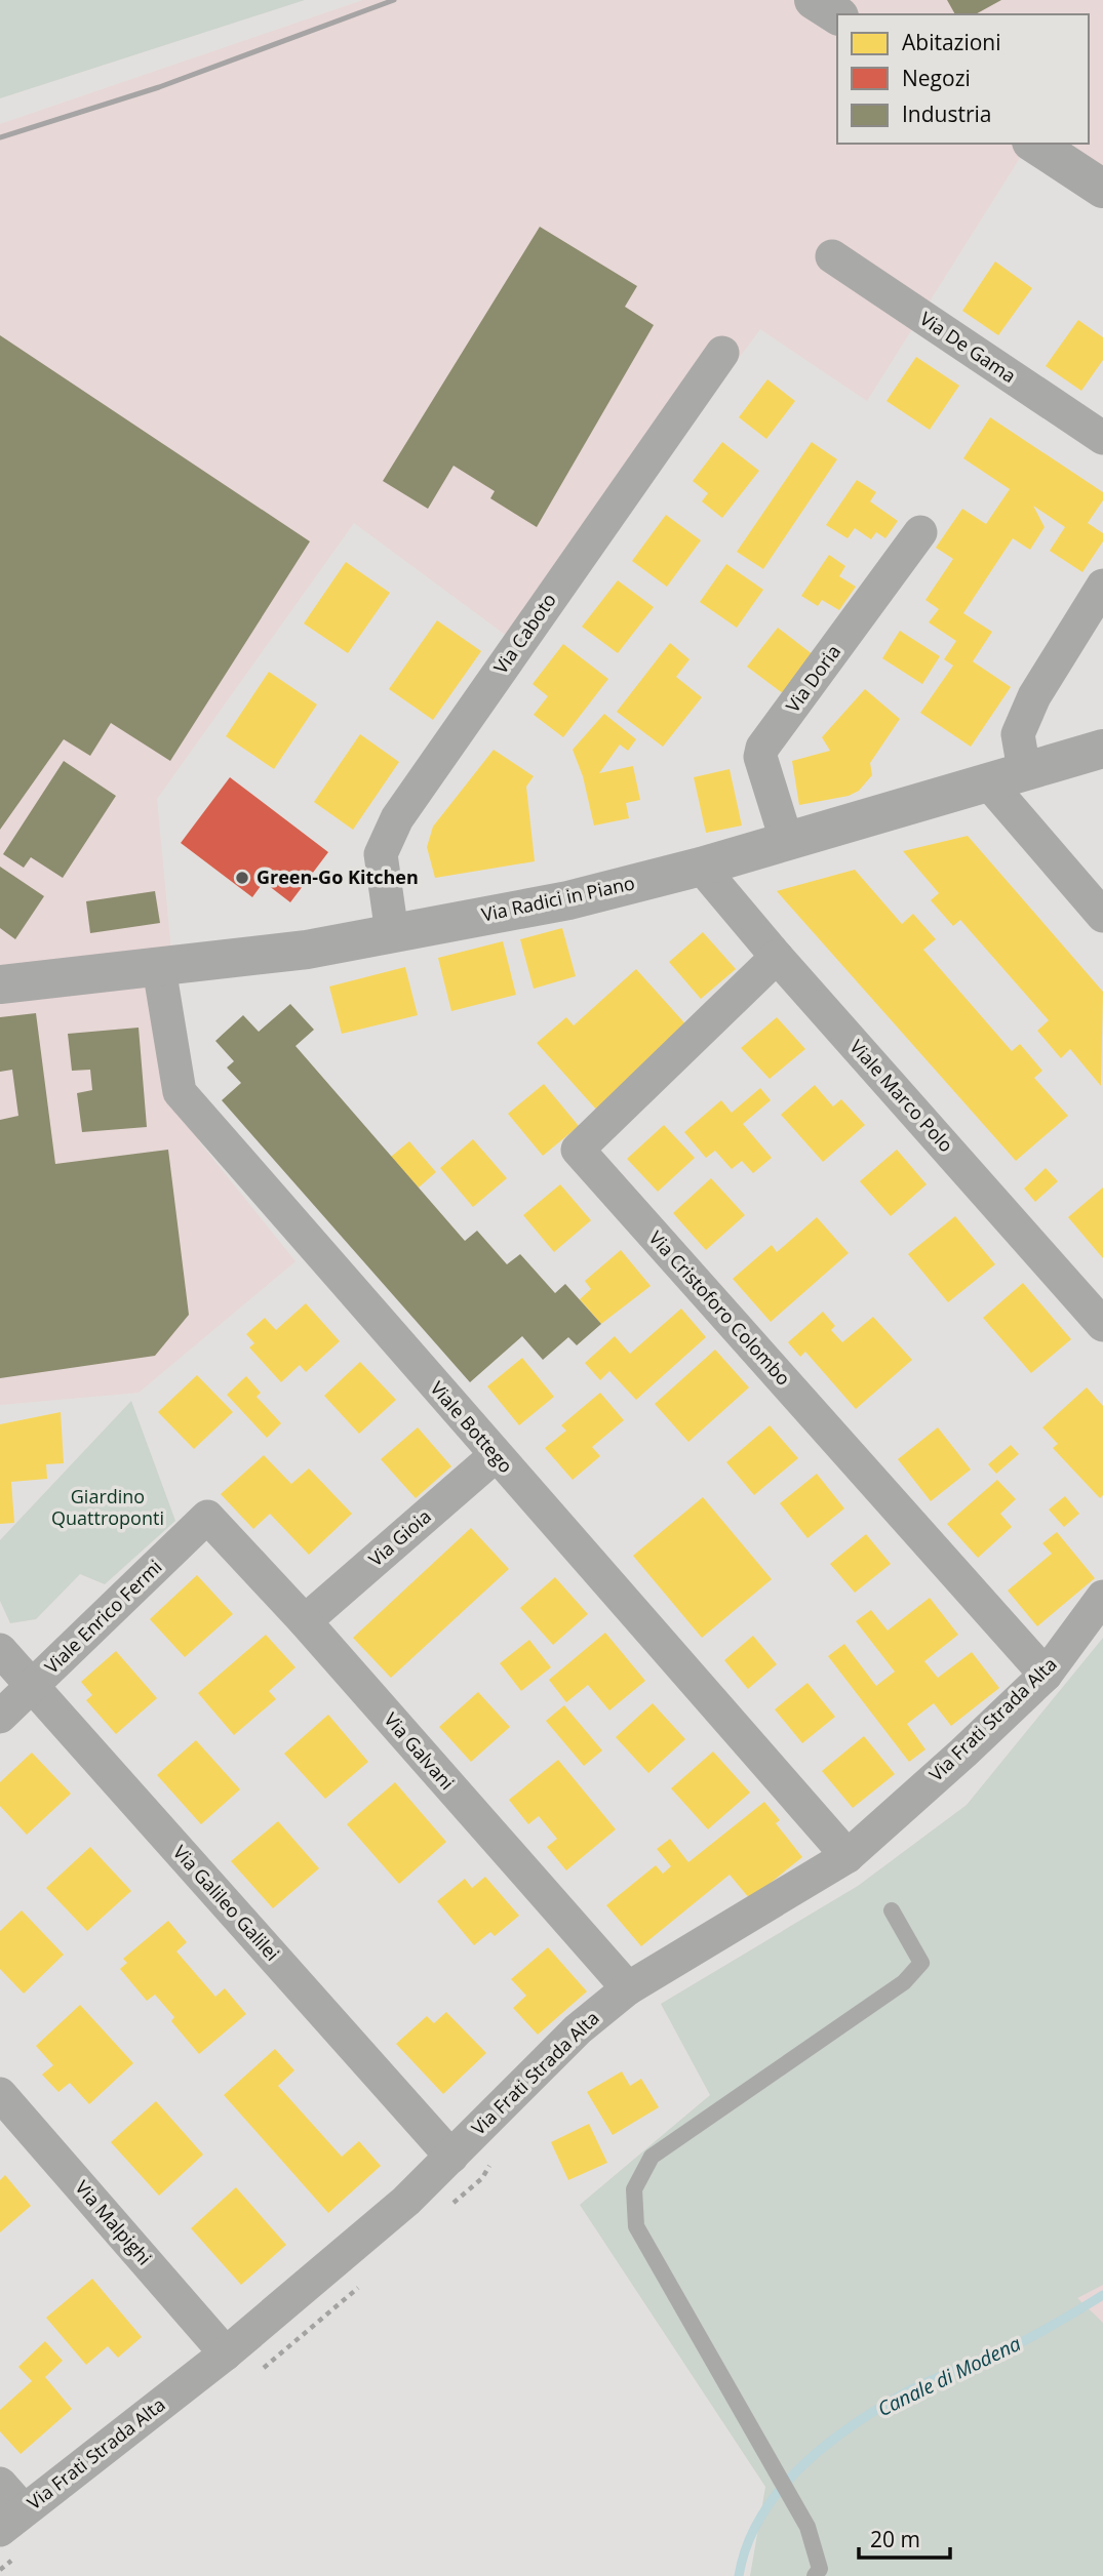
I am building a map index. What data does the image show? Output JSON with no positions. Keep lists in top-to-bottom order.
{
  "streets": {
    "street": [
      "Via De Gama",
      "Via Caboto",
      "Via Doria",
      "Via Radici in Piano",
      "Viale Marco Polo",
      "Via Cristoforo Colombo",
      "Viale Bottego",
      "Via Gioia",
      "Viale Enrico Fermi",
      "Via Frati Strada Alta",
      "Via Galvani",
      "Via Galileo Galilei",
      "Via Malpighi"
    ]
  },
  "crossings": [
    ["Via Caboto", "Via Radici in Piano"],
    ["Via Doria", "Via Radici in Piano"],
    ["Via Radici in Piano", "Viale Marco Polo"],
    ["Via Radici in Piano", "Viale Bottego"],
    ["Viale Marco Polo", "Via Cristoforo Colombo"],
    ["Via Cristoforo Colombo", "Via Frati Strada Alta"],
    ["Viale Bottego", "Via Gioia"],
    ["Viale Bottego", "Via Frati Strada Alta"],
    ["Via Gioia", "Via Galvani"],
    ["Viale Enrico Fermi", "Via Galvani"],
    ["Viale Enrico Fermi", "Via Galileo Galilei"],
    ["Via Frati Strada Alta", "Via Galvani"],
    ["Via Frati Strada Alta", "Via Galileo Galilei"],
    ["Via Frati Strada Alta", "Via Malpighi"]
  ],
  "water": ["Canale di Modena"],
  "parks": ["Giardino Quattroponti"],
  "places": ["Green-Go Kitchen"],
  "legend": ["Abitazioni", "Negozi", "Industria"],
  "scale_bar": "20 m"
}
